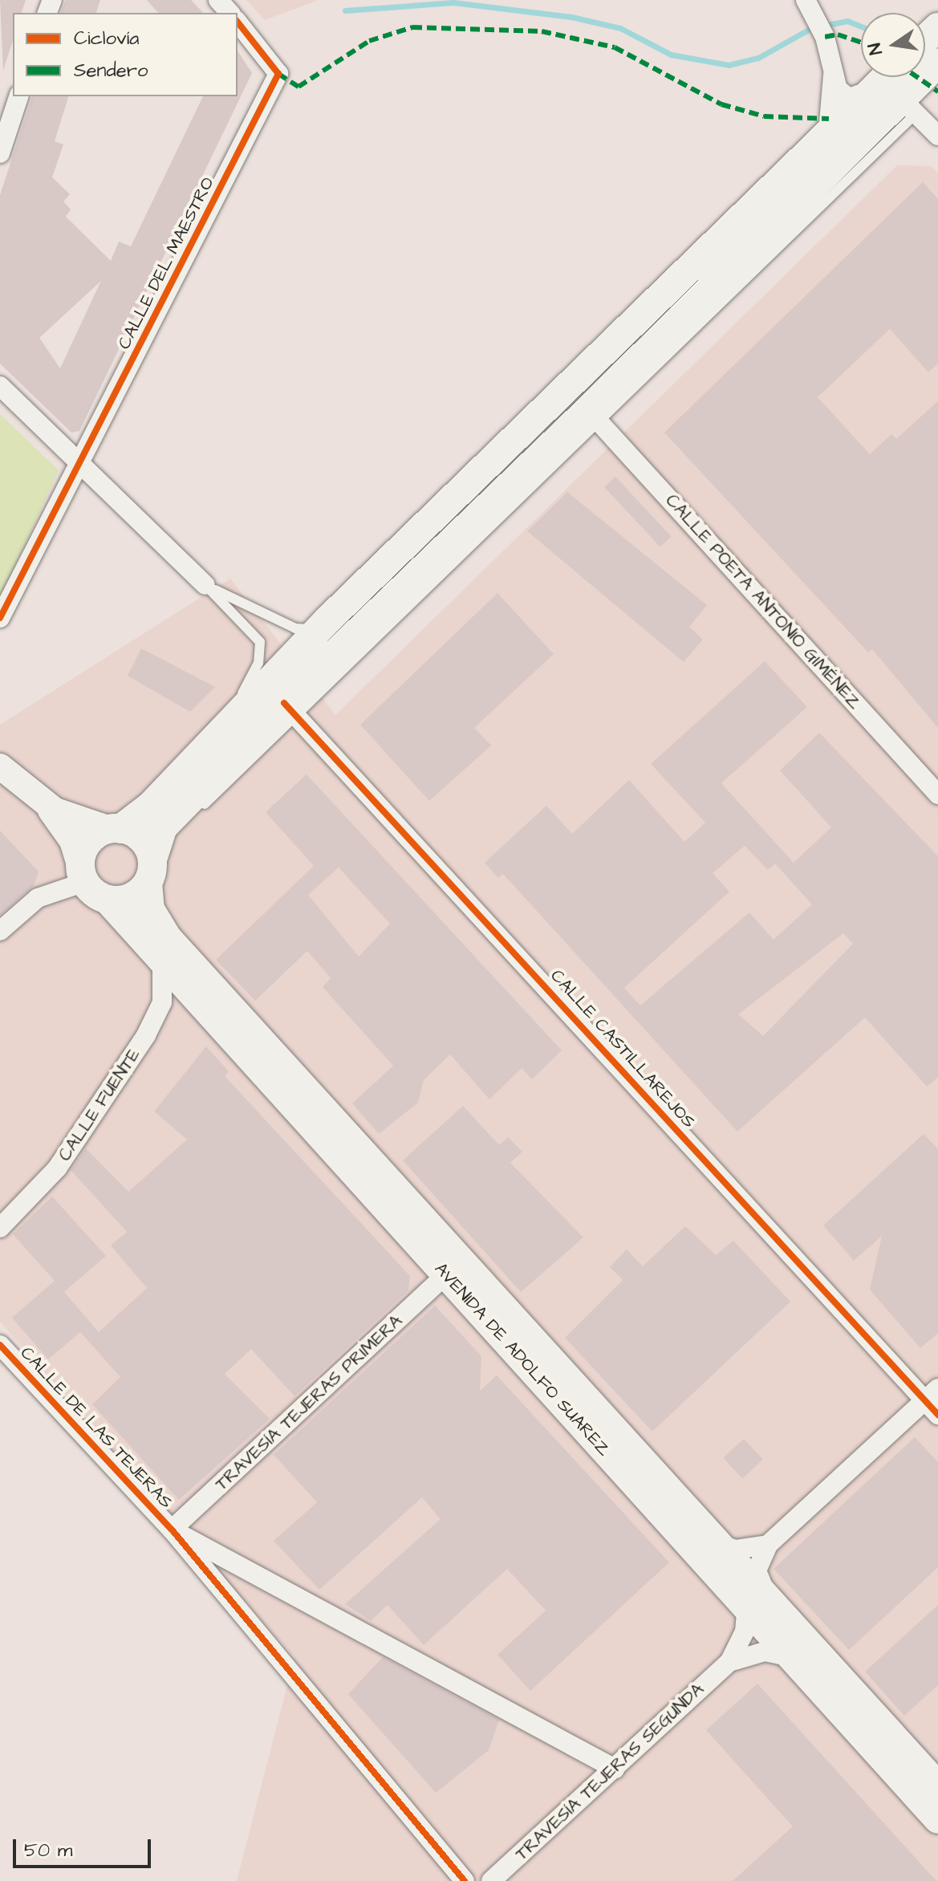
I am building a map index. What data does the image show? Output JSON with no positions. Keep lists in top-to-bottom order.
{
  "streets": {
    "main road": ["AVENIDA DE ADOLFO SUAREZ"],
    "street": [
      "CALLE DEL MAESTRO",
      "CALLE POETA ANTONIO GIMÉNEZ",
      "CALLE CASTILLAREJOS",
      "CALLE FUENTE",
      "TRAVESÍA TEJERAS PRIMERA",
      "CALLE DE LAS TEJERAS",
      "TRAVESÍA TEJERAS SEGUNDA"
    ]
  },
  "crossings": [
    ["CALLE FUENTE", "AVENIDA DE ADOLFO SUAREZ"],
    ["AVENIDA DE ADOLFO SUAREZ", "TRAVESÍA TEJERAS PRIMERA"],
    ["TRAVESÍA TEJERAS PRIMERA", "CALLE DE LAS TEJERAS"]
  ],
  "legend": ["Ciclovía", "Sendero"],
  "scale_bar": "50 m",
  "north": "left"
}
